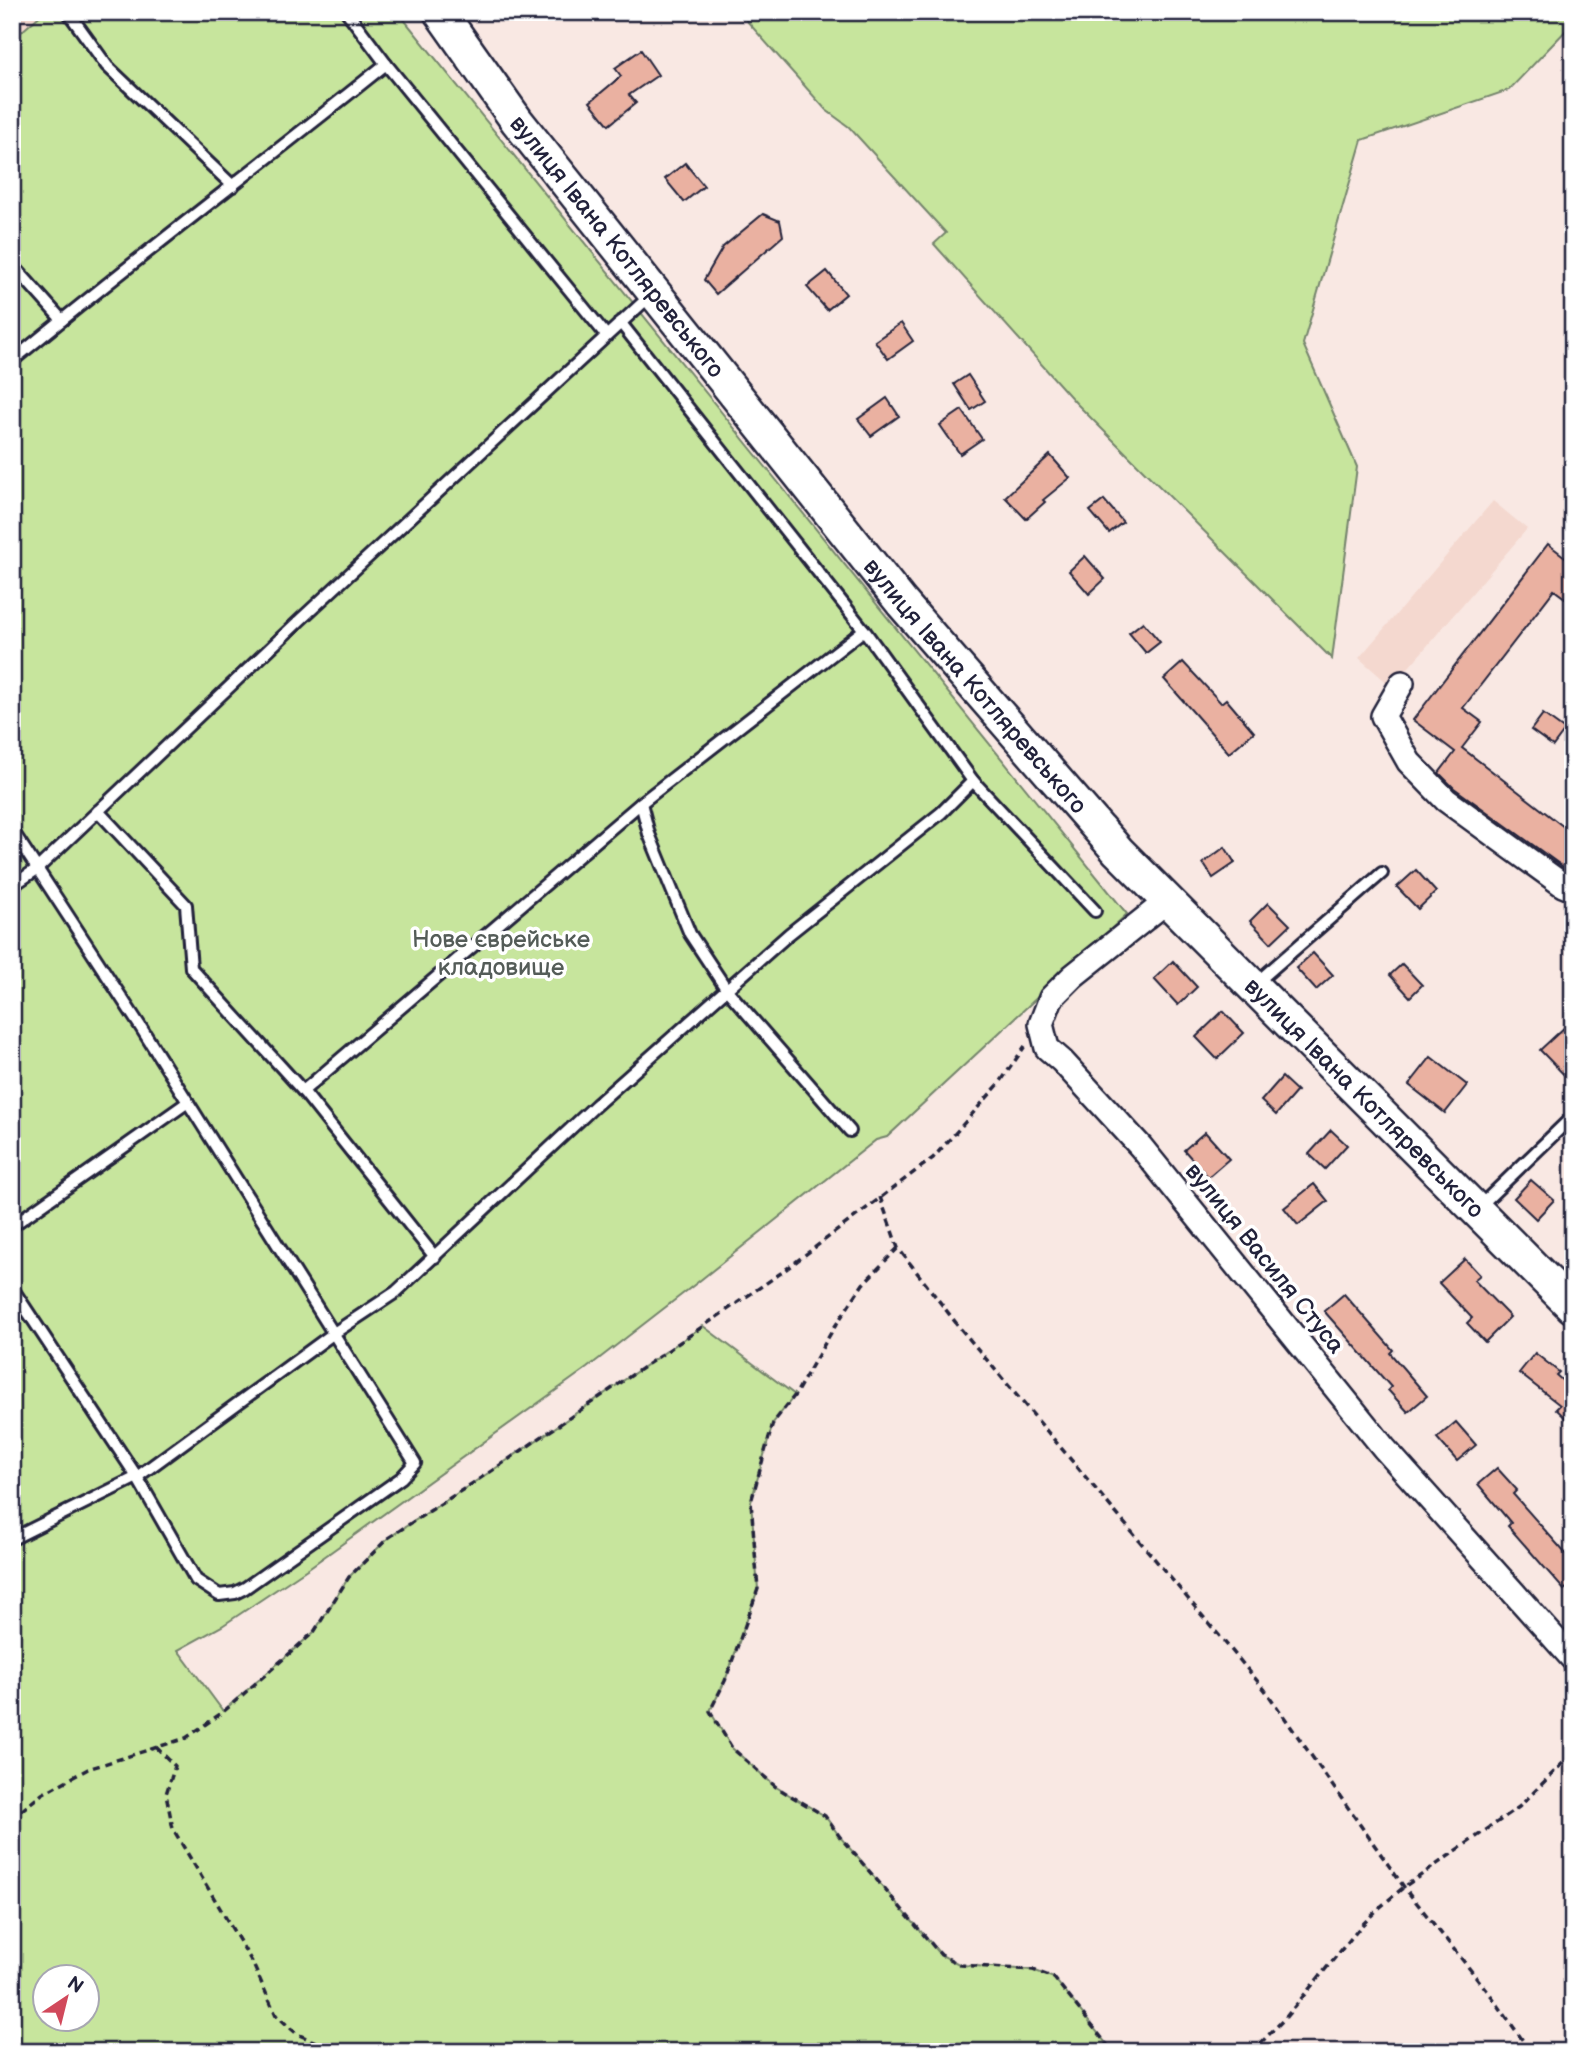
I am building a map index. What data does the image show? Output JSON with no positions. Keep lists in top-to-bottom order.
{
  "streets": {
    "street": ["вулиця Івана Котляревського", "вулиця Василя Стуса"]
  },
  "parks": ["Нове єврейське кладовище"],
  "north": "top right"
}
